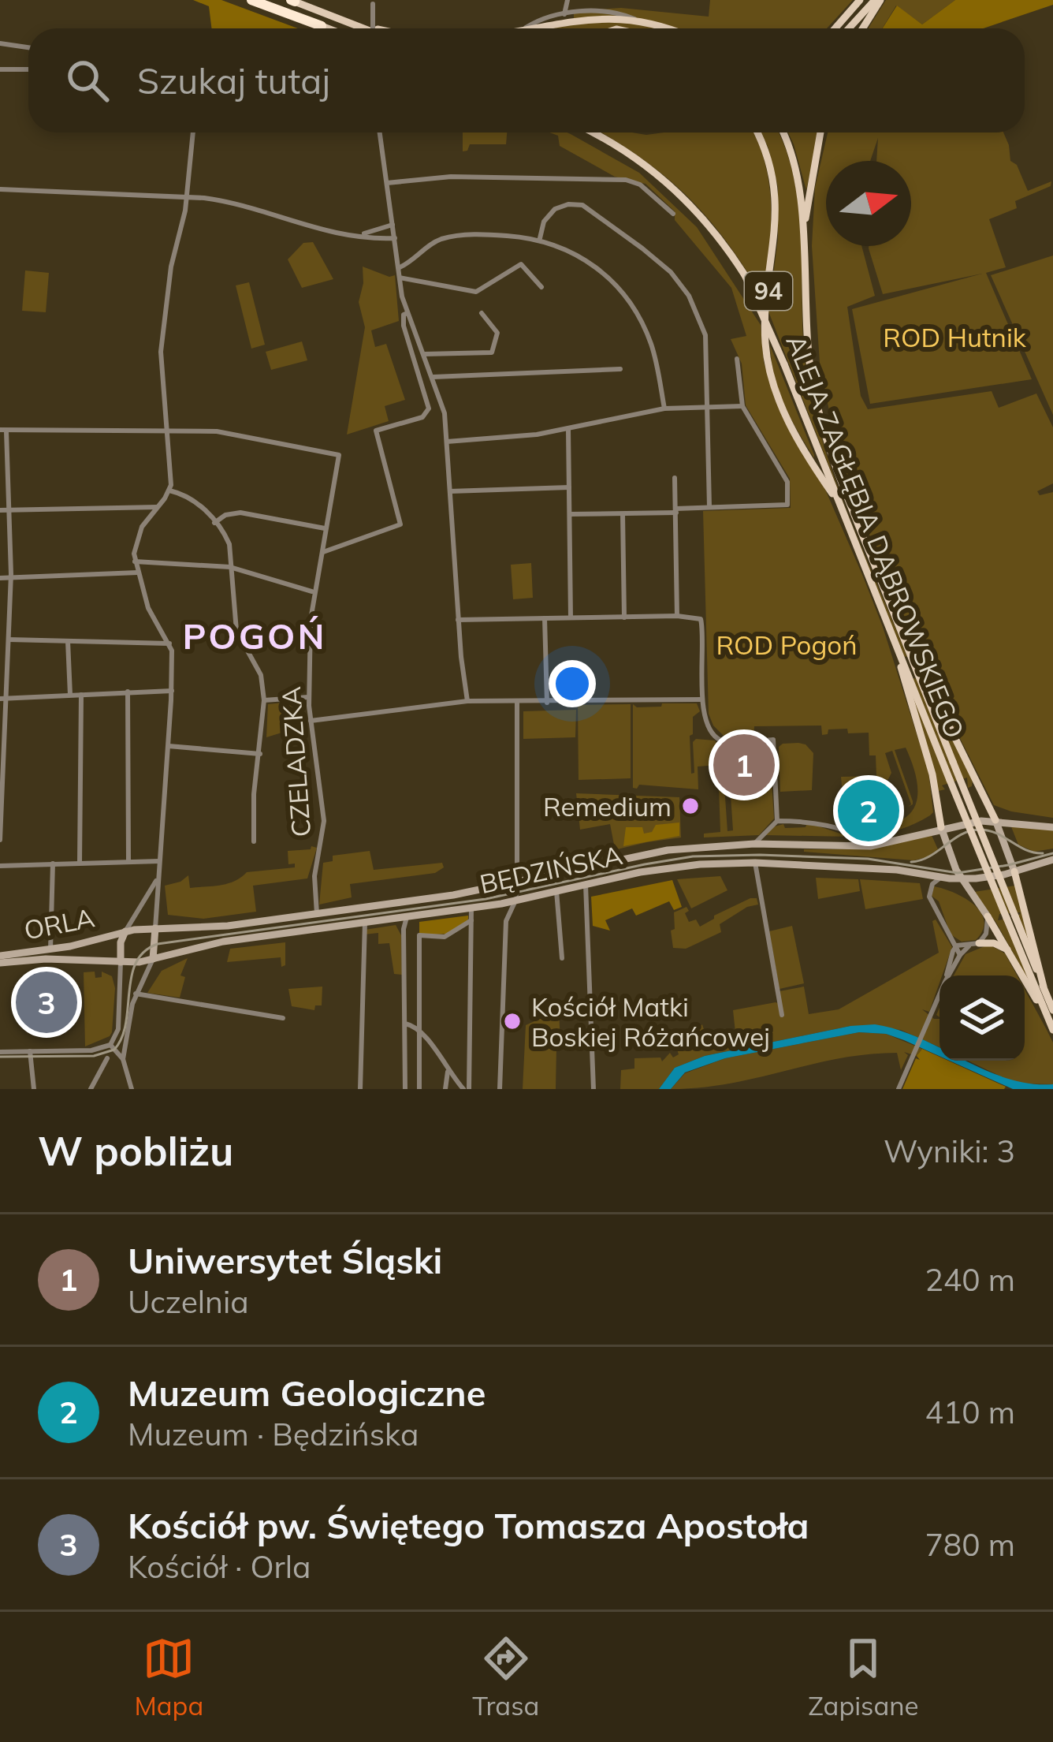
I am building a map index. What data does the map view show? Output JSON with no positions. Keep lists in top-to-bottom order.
{
  "streets": {
    "main road": ["94", "ALEJA ZAGŁĘBIA DĄBROWSKIEGO"],
    "street": ["CZELADZKA", "BĘDZIŃSKA", "ORLA"]
  },
  "crossings": [
    ["94", "ALEJA ZAGŁĘBIA DĄBROWSKIEGO"],
    ["CZELADZKA", "BĘDZIŃSKA"],
    ["BĘDZIŃSKA", "ORLA"]
  ],
  "districts": ["POGOŃ"],
  "parks": ["ROD Hutnik", "ROD Pogoń"],
  "places": ["Remedium", "Kościół Matki Boskiej Różańcowej"],
  "north": "right",
  "page": {
    "search": "Szukaj tutaj",
    "pins": ["1", "2", "3"],
    "heading": ["W pobliżu", "Wyniki: 3"],
    "list": [
      {
        "mark": "1",
        "name": "Uniwersytet Śląski",
        "note": "Uczelnia",
        "value": "240 m"
      },
      {
        "mark": "2",
        "name": "Muzeum Geologiczne",
        "note": "Muzeum · Będzińska",
        "value": "410 m"
      },
      {
        "mark": "3",
        "name": "Kościół pw. Świętego Tomasza Apostoła",
        "note": "Kościół · Orla",
        "value": "780 m"
      }
    ],
    "nav": ["Mapa", "Trasa", "Zapisane"]
  }
}
